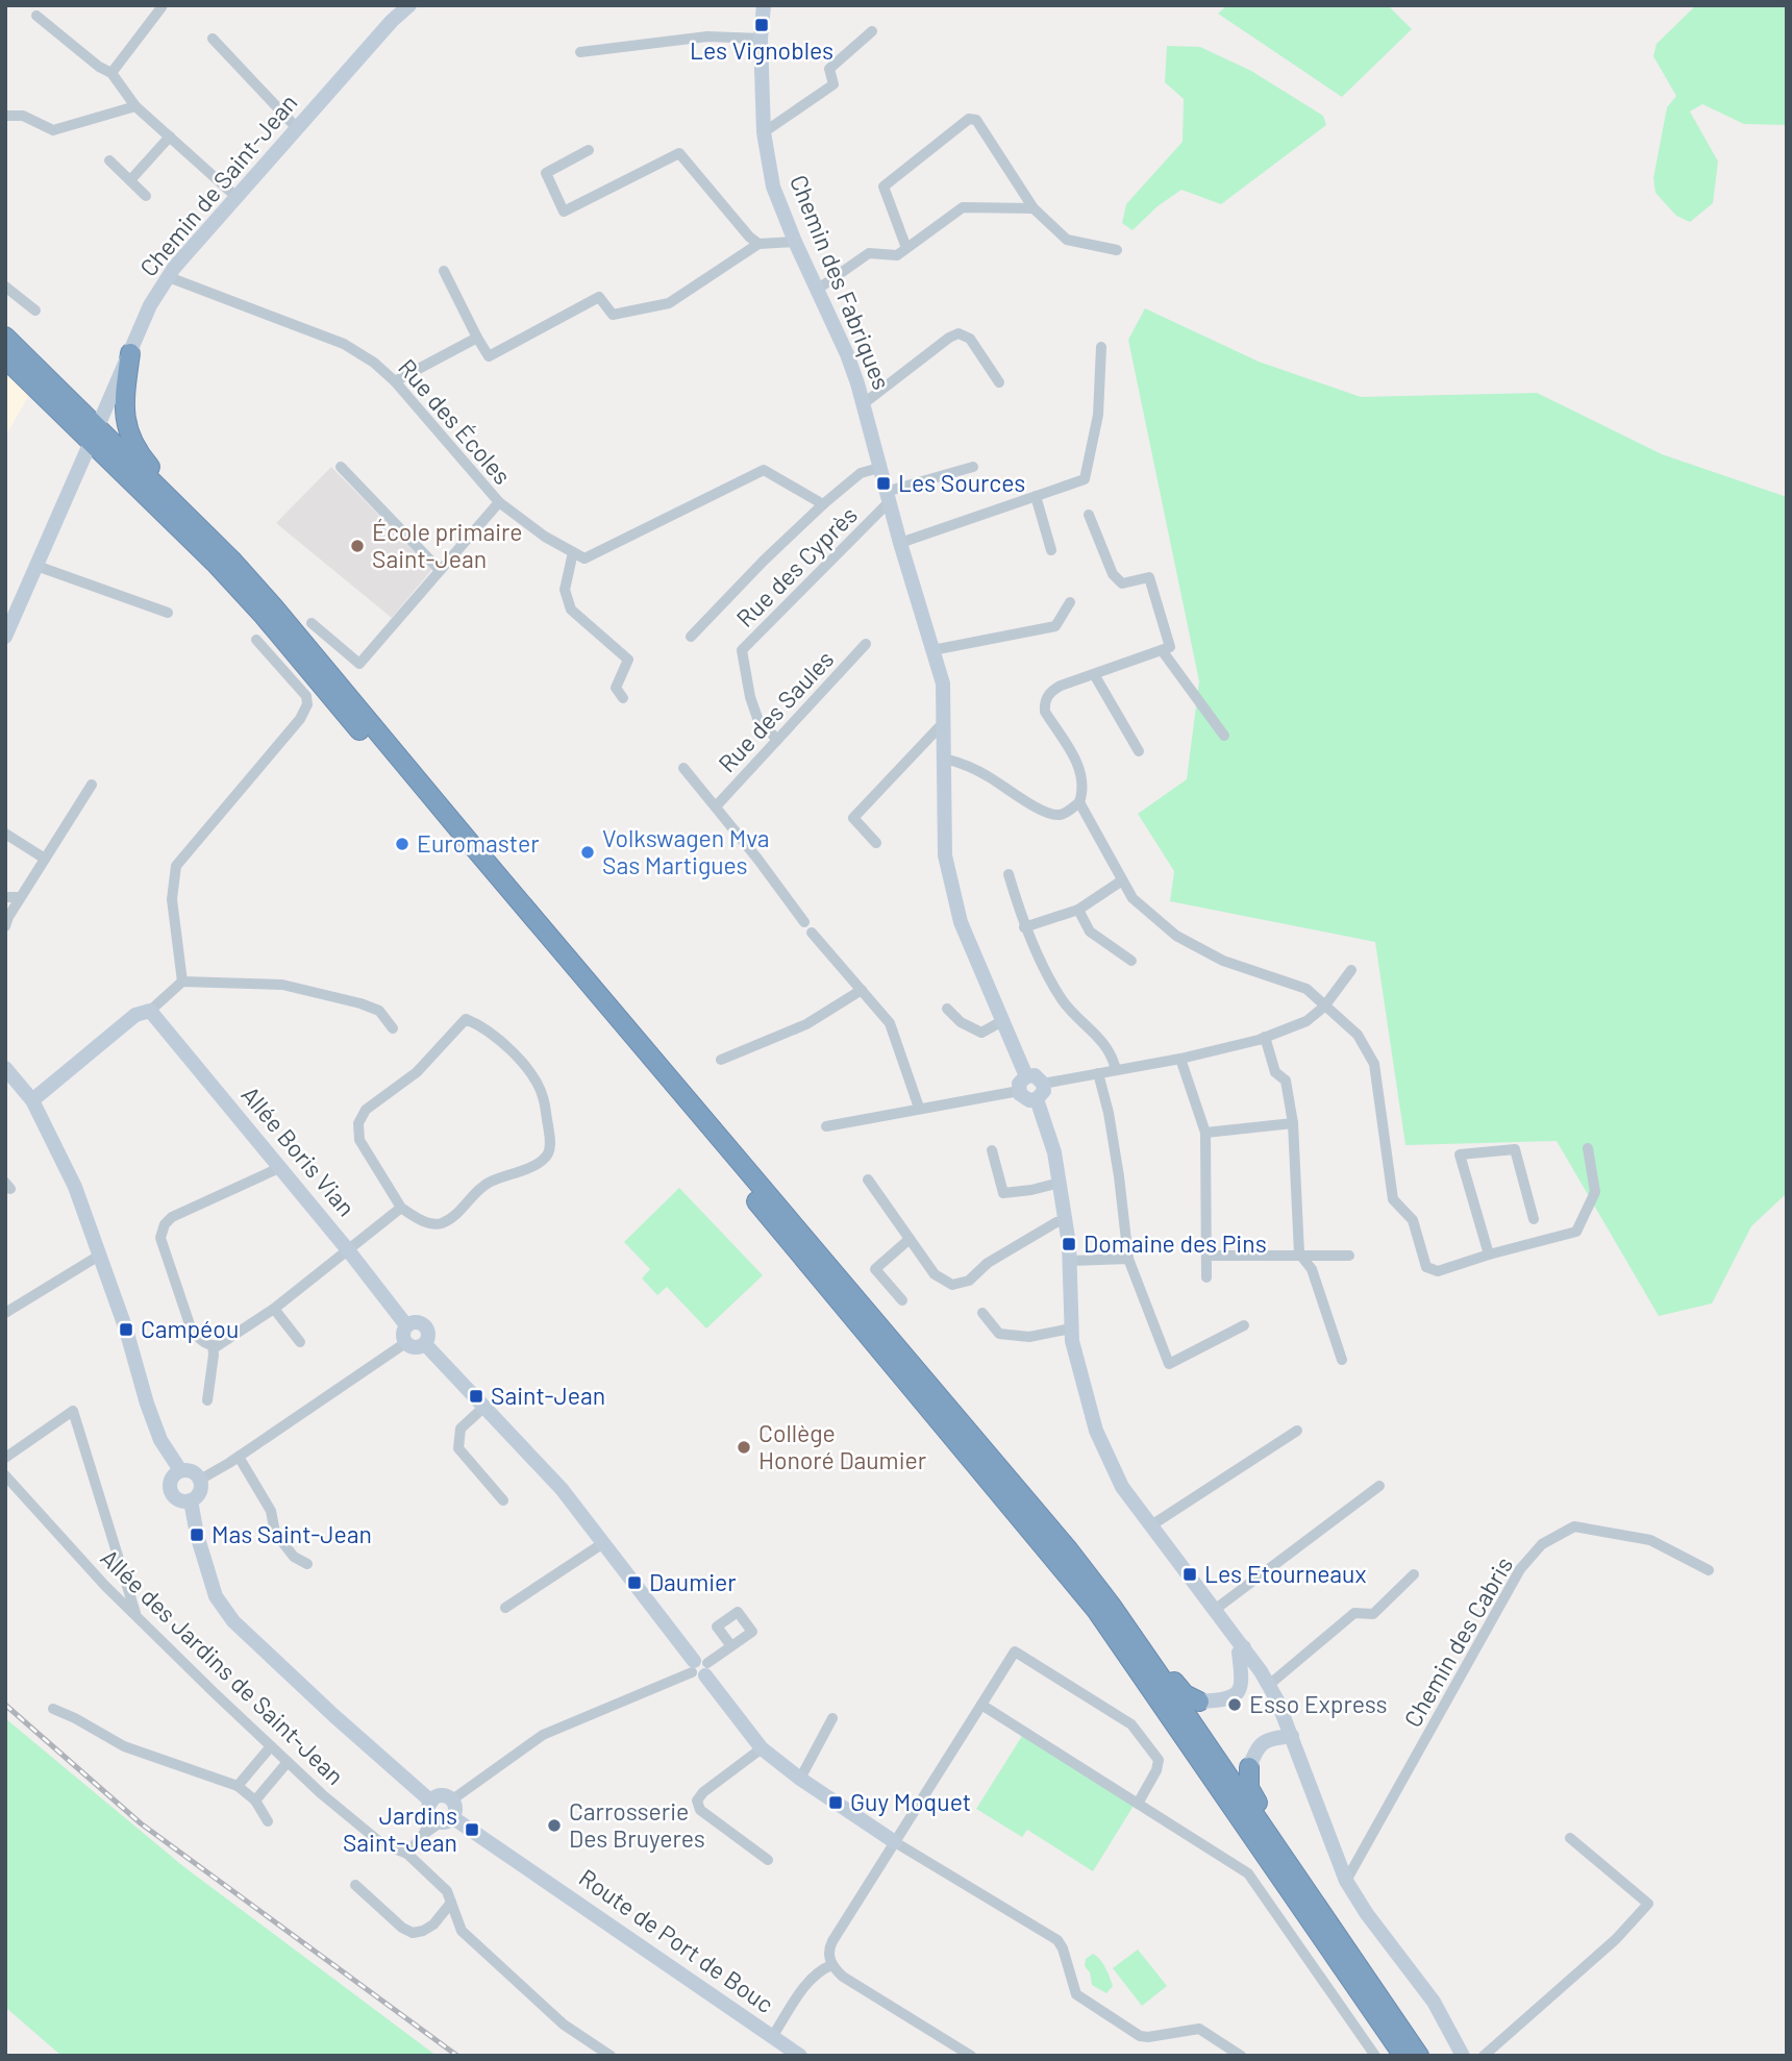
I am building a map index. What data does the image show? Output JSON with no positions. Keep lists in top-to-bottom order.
{
  "streets": {
    "street": [
      "Chemin de Saint-Jean",
      "Chemin des Fabriques",
      "Rue des Écoles",
      "Rue des Cyprès",
      "Rue des Saules",
      "Allée Boris Vian",
      "Chemin des Cabris",
      "Allée des Jardins de Saint-Jean",
      "Route de Port de Bouc"
    ]
  },
  "crossings": [
    ["Chemin de Saint-Jean", "Rue des Écoles"],
    ["Chemin des Fabriques", "Rue des Cyprès"],
    ["Rue des Cyprès", "Rue des Saules"]
  ],
  "places": {
    "transit": [
      "Les Vignobles",
      "Les Sources",
      "Domaine des Pins",
      "Campéou",
      "Saint-Jean",
      "Mas Saint-Jean",
      "Les Etourneaux",
      "Daumier",
      "Guy Moquet",
      "Jardins Saint-Jean"
    ],
    "other": [
      "École primaire Saint-Jean",
      "Euromaster",
      "Volkswagen Mva Sas Martigues",
      "Collège Honoré Daumier",
      "Esso Express",
      "Carrosserie Des Bruyeres"
    ]
  }
}
